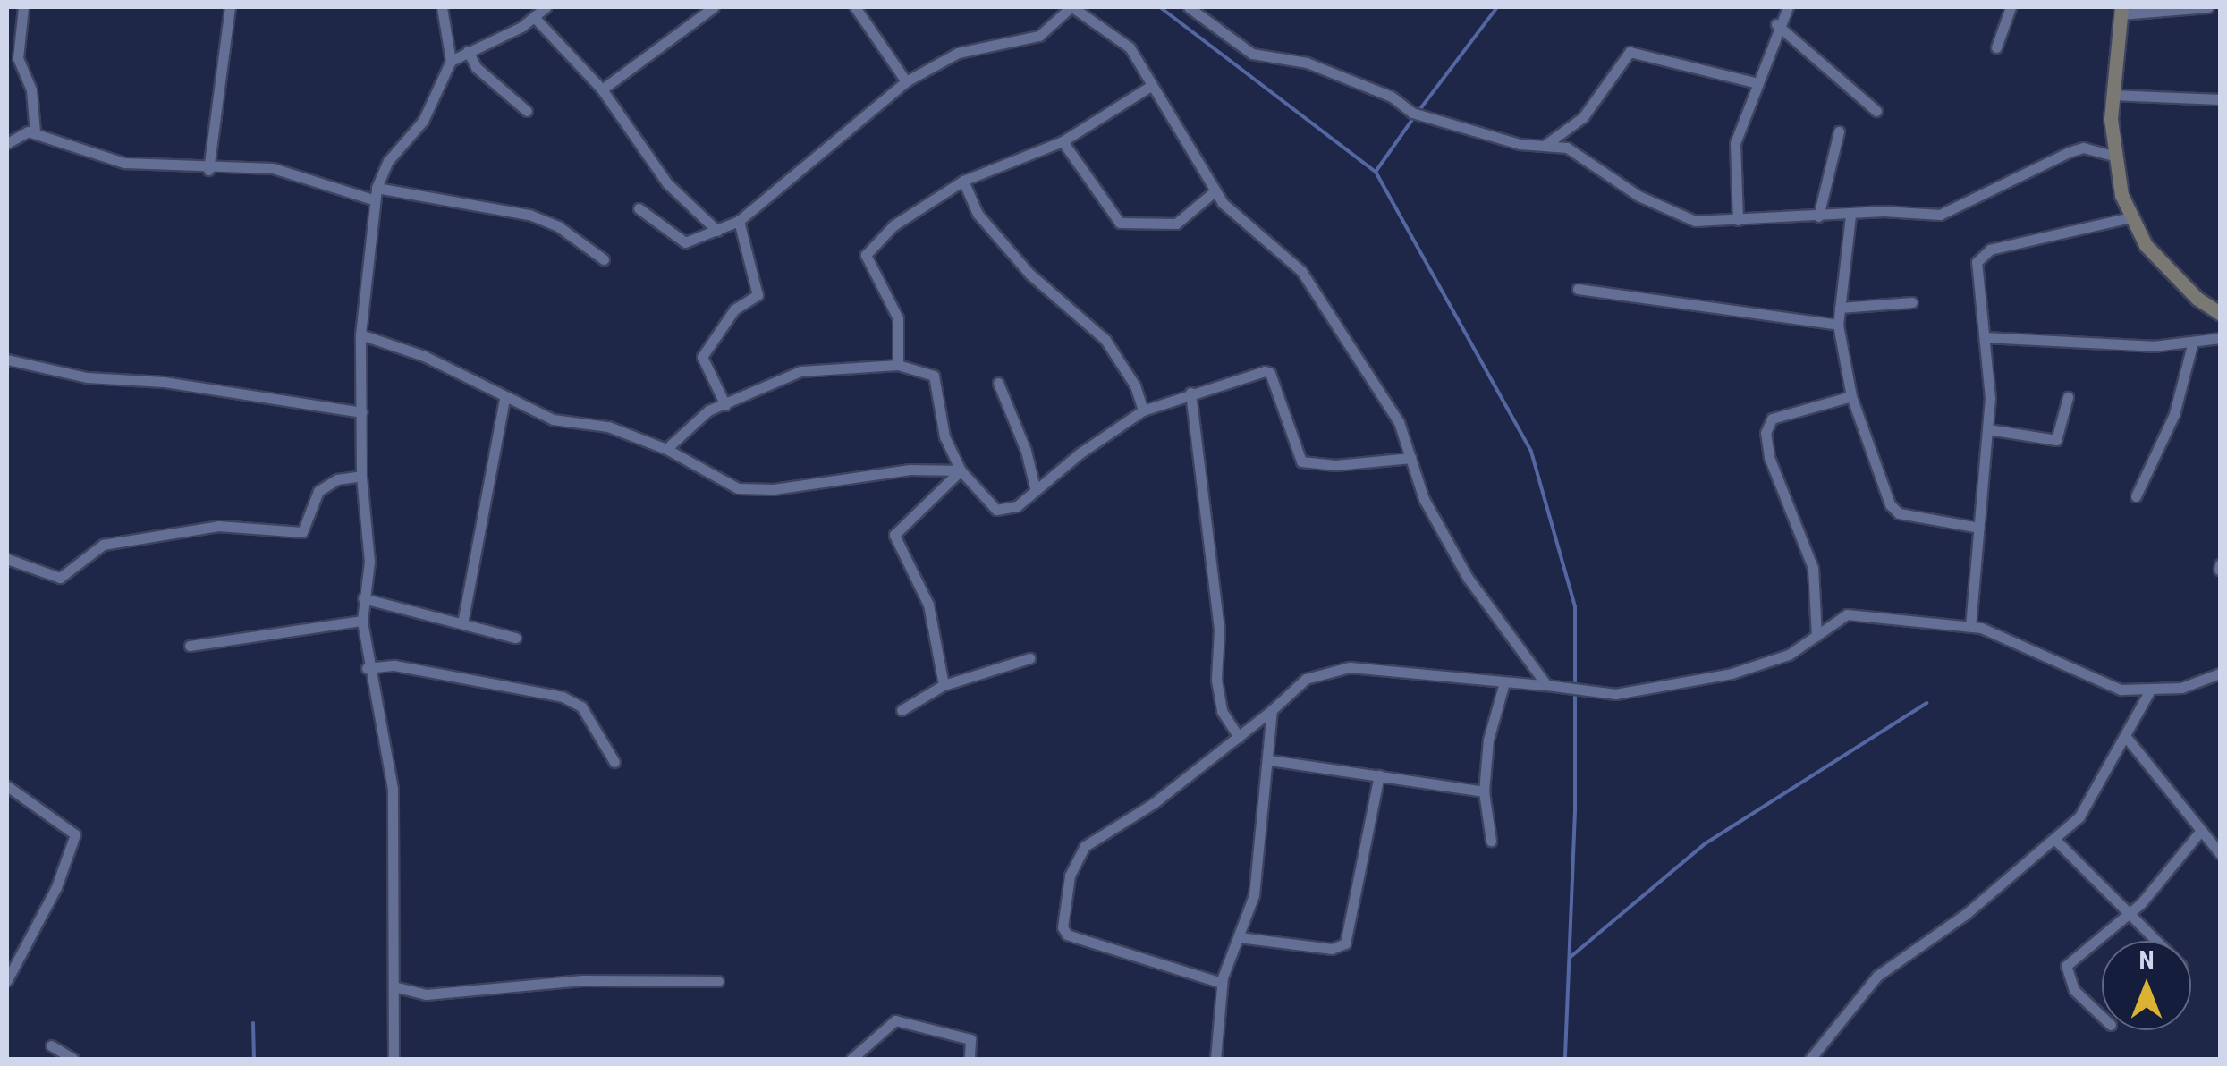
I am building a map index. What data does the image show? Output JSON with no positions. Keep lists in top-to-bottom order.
{
  "north": "top"
}
